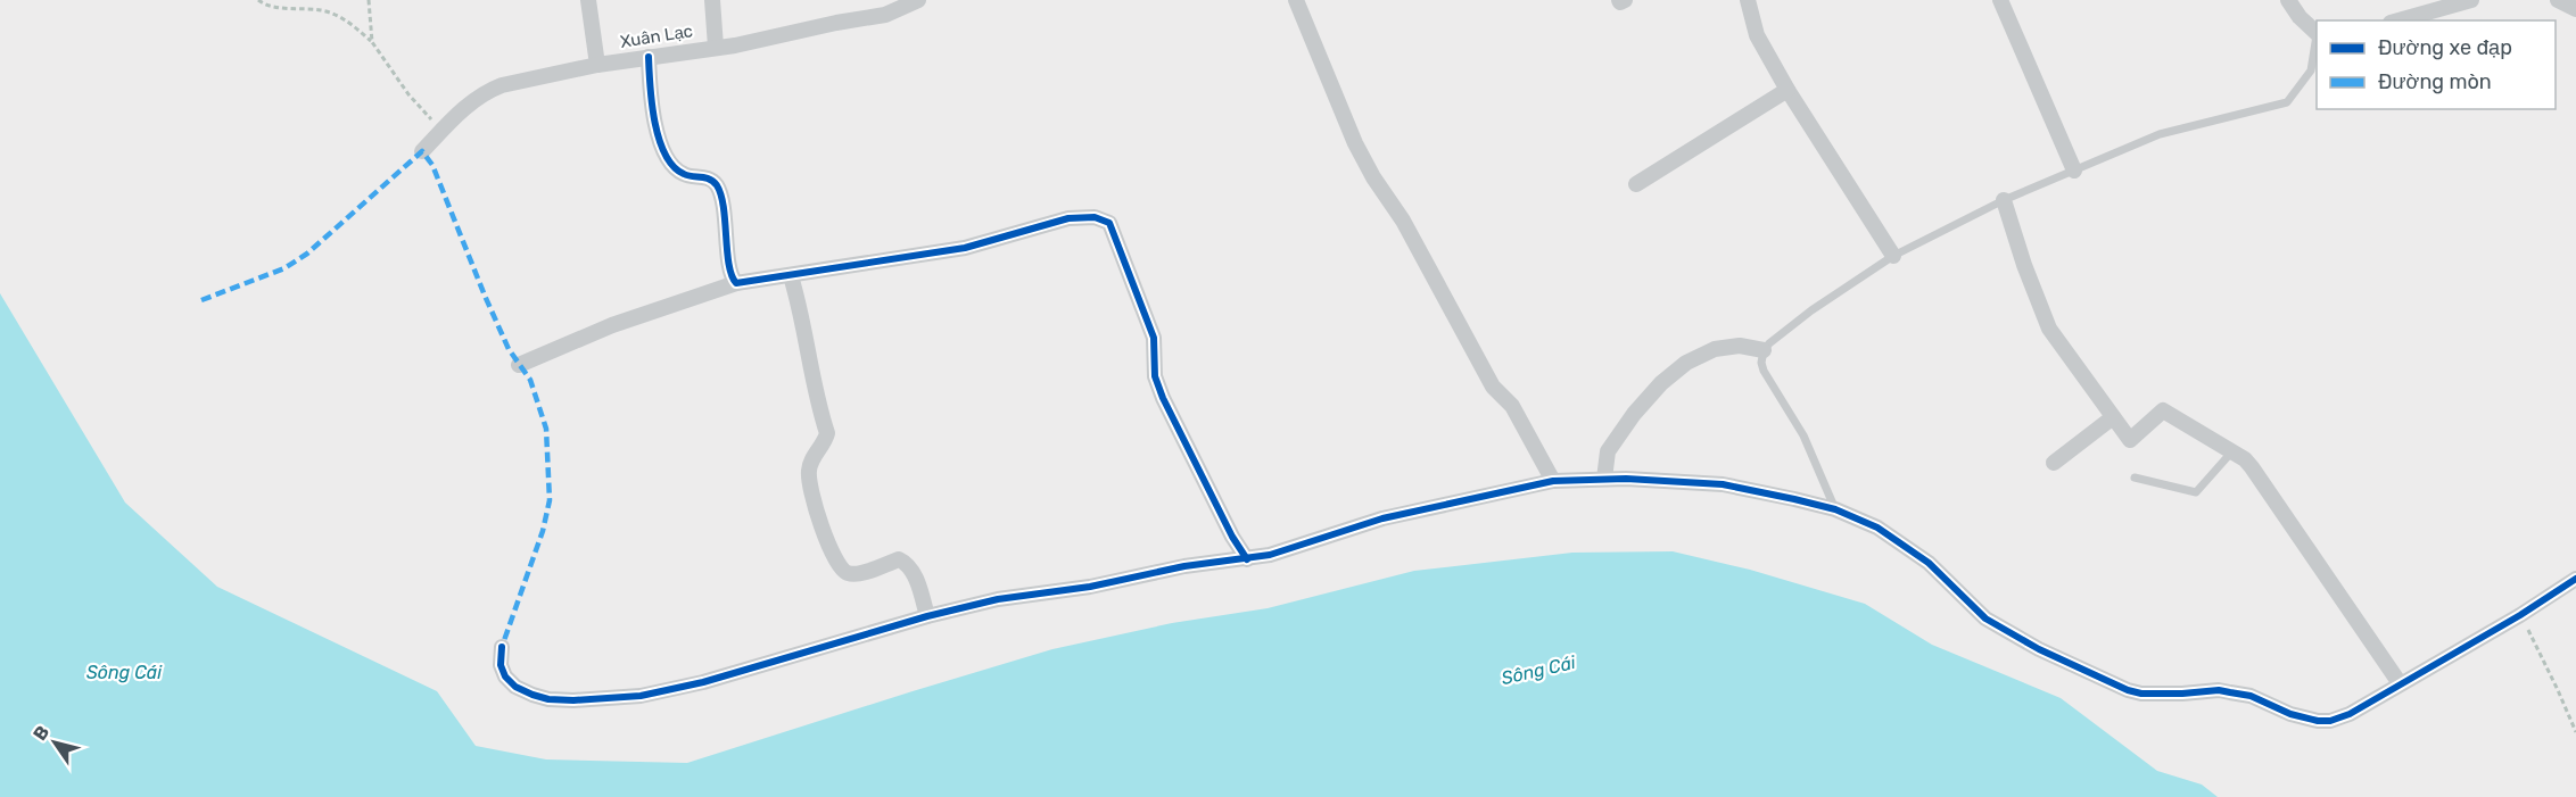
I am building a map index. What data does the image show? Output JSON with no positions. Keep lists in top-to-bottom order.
{
  "streets": {
    "street": ["Xuân Lạc"]
  },
  "water": ["Sông Cái"],
  "legend": ["Đường xe đạp", "Đường mòn"],
  "north": "top left"
}
